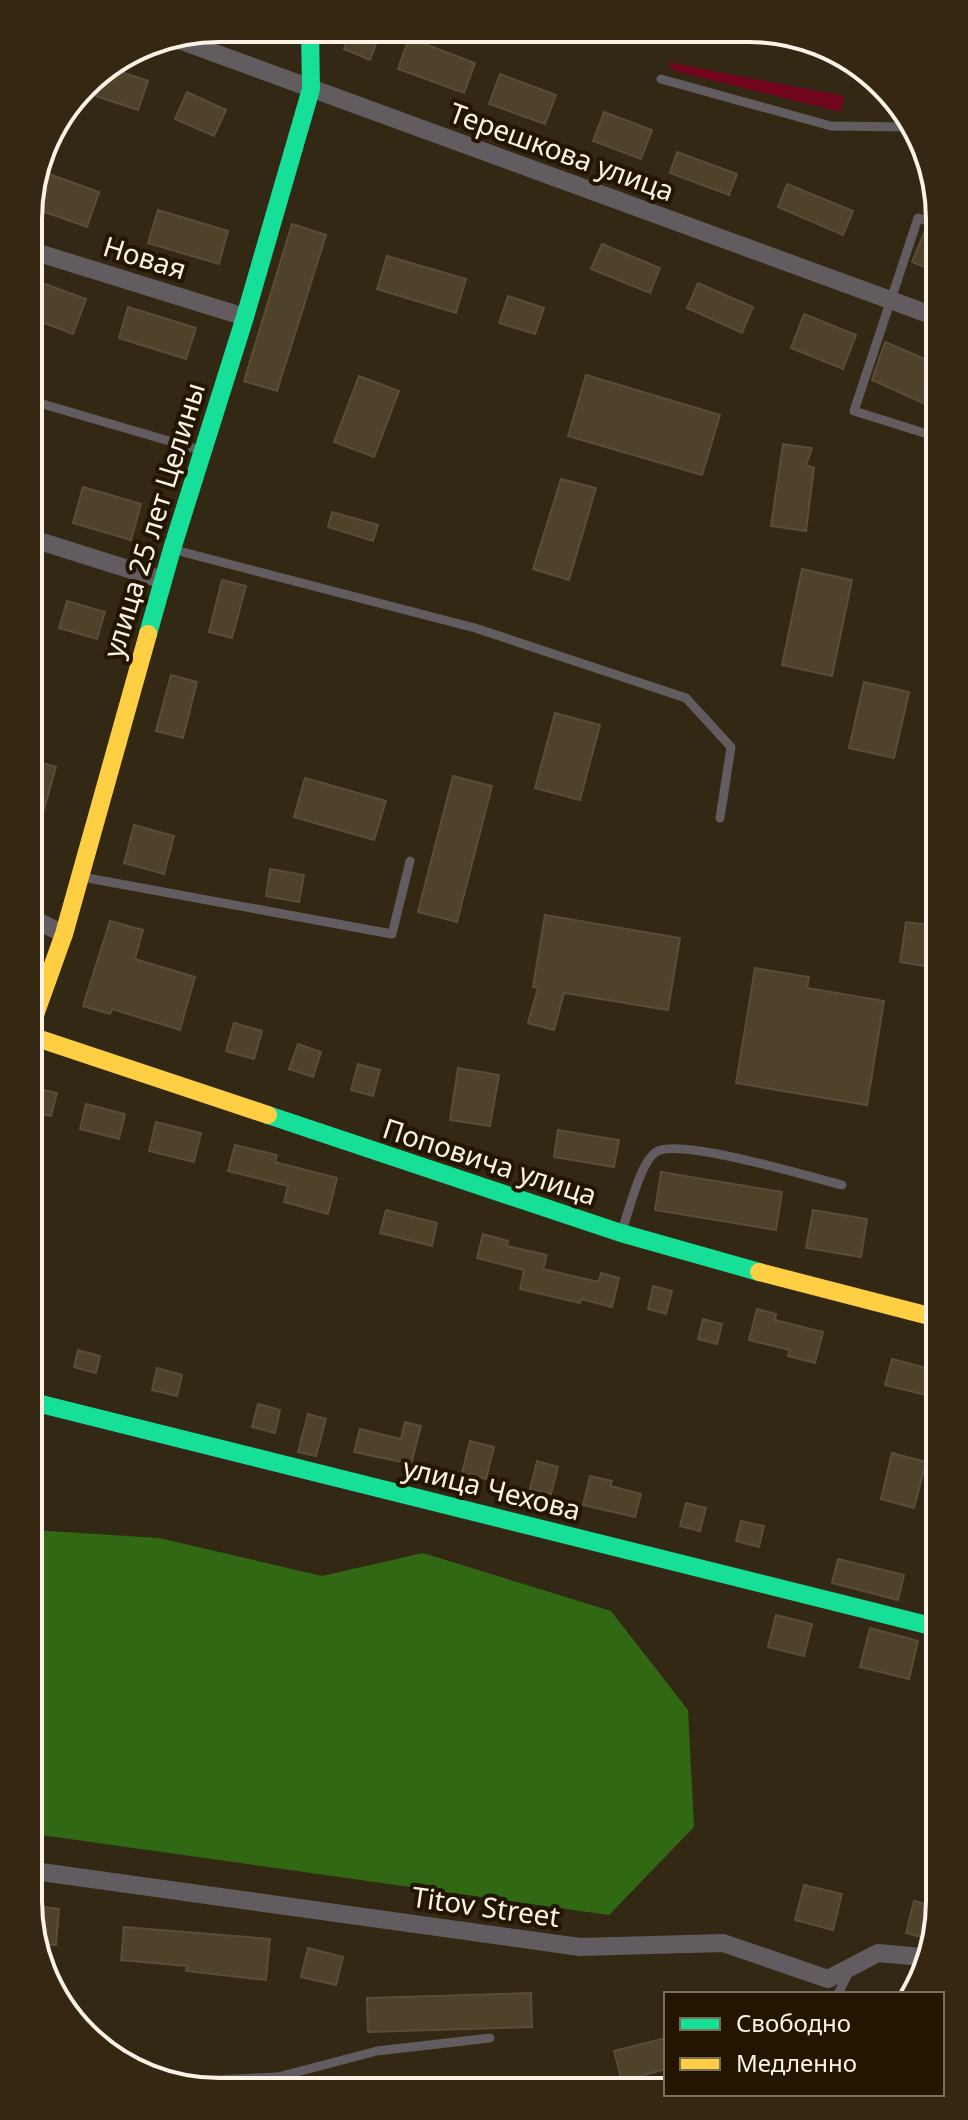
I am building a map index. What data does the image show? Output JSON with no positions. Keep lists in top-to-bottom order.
{
  "streets": {
    "street": [
      "Терешкова улица",
      "Новая",
      "улица 25 лет Целины",
      "Поповича улица",
      "улица Чехова",
      "Titov Street"
    ]
  },
  "crossings": [
    ["Терешкова улица", "улица 25 лет Целины"],
    ["Новая", "улица 25 лет Целины"]
  ],
  "legend": ["Свободно", "Медленно"]
}
